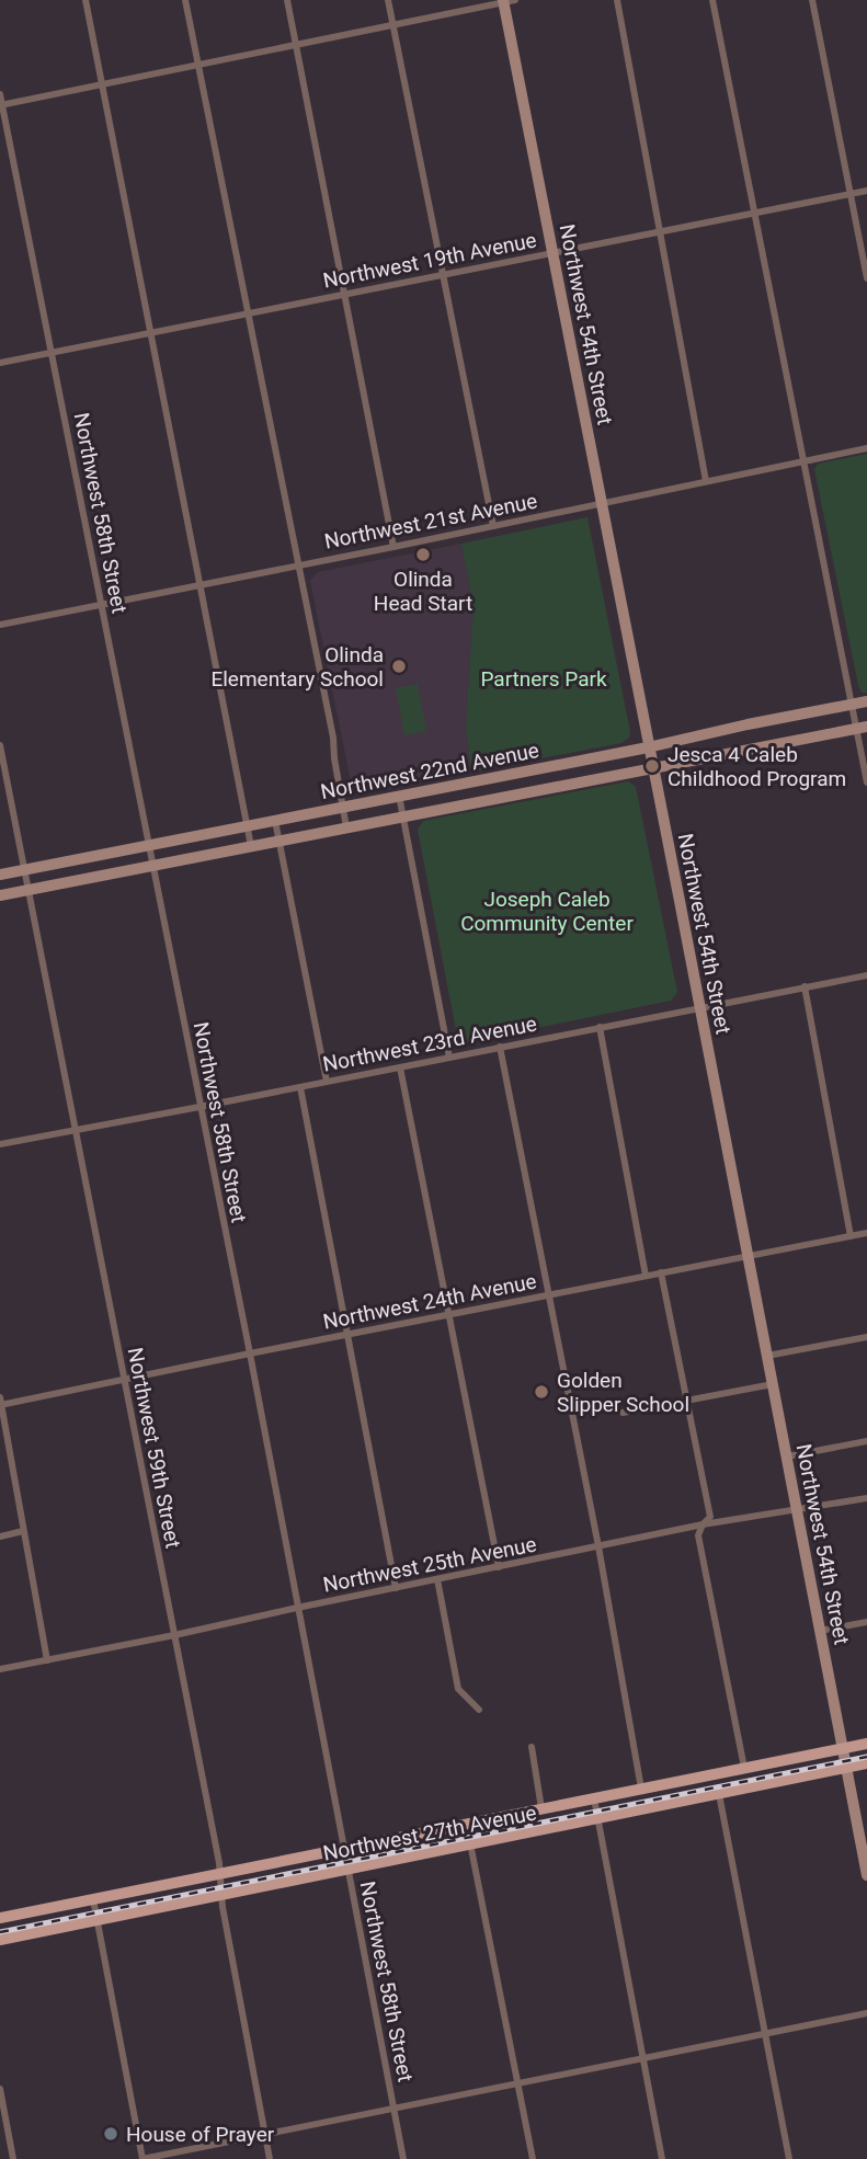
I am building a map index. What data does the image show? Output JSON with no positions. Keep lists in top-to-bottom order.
{
  "streets": {
    "main road": ["Northwest 54th Street", "Northwest 22nd Avenue", "Northwest 27th Avenue"],
    "street": [
      "Northwest 19th Avenue",
      "Northwest 58th Street",
      "Northwest 21st Avenue",
      "Northwest 23rd Avenue",
      "Northwest 24th Avenue",
      "Northwest 59th Street",
      "Northwest 25th Avenue"
    ]
  },
  "crossings": [
    ["Northwest 19th Avenue", "Northwest 54th Street"],
    ["Northwest 19th Avenue", "Northwest 58th Street"],
    ["Northwest 54th Street", "Northwest 21st Avenue"],
    ["Northwest 54th Street", "Northwest 22nd Avenue"],
    ["Northwest 54th Street", "Northwest 23rd Avenue"],
    ["Northwest 54th Street", "Northwest 24th Avenue"],
    ["Northwest 54th Street", "Northwest 25th Avenue"],
    ["Northwest 54th Street", "Northwest 27th Avenue"],
    ["Northwest 58th Street", "Northwest 21st Avenue"],
    ["Northwest 58th Street", "Northwest 22nd Avenue"],
    ["Northwest 58th Street", "Northwest 23rd Avenue"],
    ["Northwest 58th Street", "Northwest 24th Avenue"],
    ["Northwest 58th Street", "Northwest 25th Avenue"],
    ["Northwest 58th Street", "Northwest 27th Avenue"],
    ["Northwest 22nd Avenue", "Northwest 59th Street"],
    ["Northwest 23rd Avenue", "Northwest 59th Street"],
    ["Northwest 24th Avenue", "Northwest 59th Street"],
    ["Northwest 59th Street", "Northwest 25th Avenue"],
    ["Northwest 59th Street", "Northwest 27th Avenue"]
  ],
  "parks": ["Partners Park", "Joseph Caleb Community Center"],
  "places": [
    "Olinda Head Start",
    "Olinda Elementary School",
    "Jesca 4 Caleb Childhood Program",
    "Golden Slipper School",
    "House of Prayer"
  ]
}
